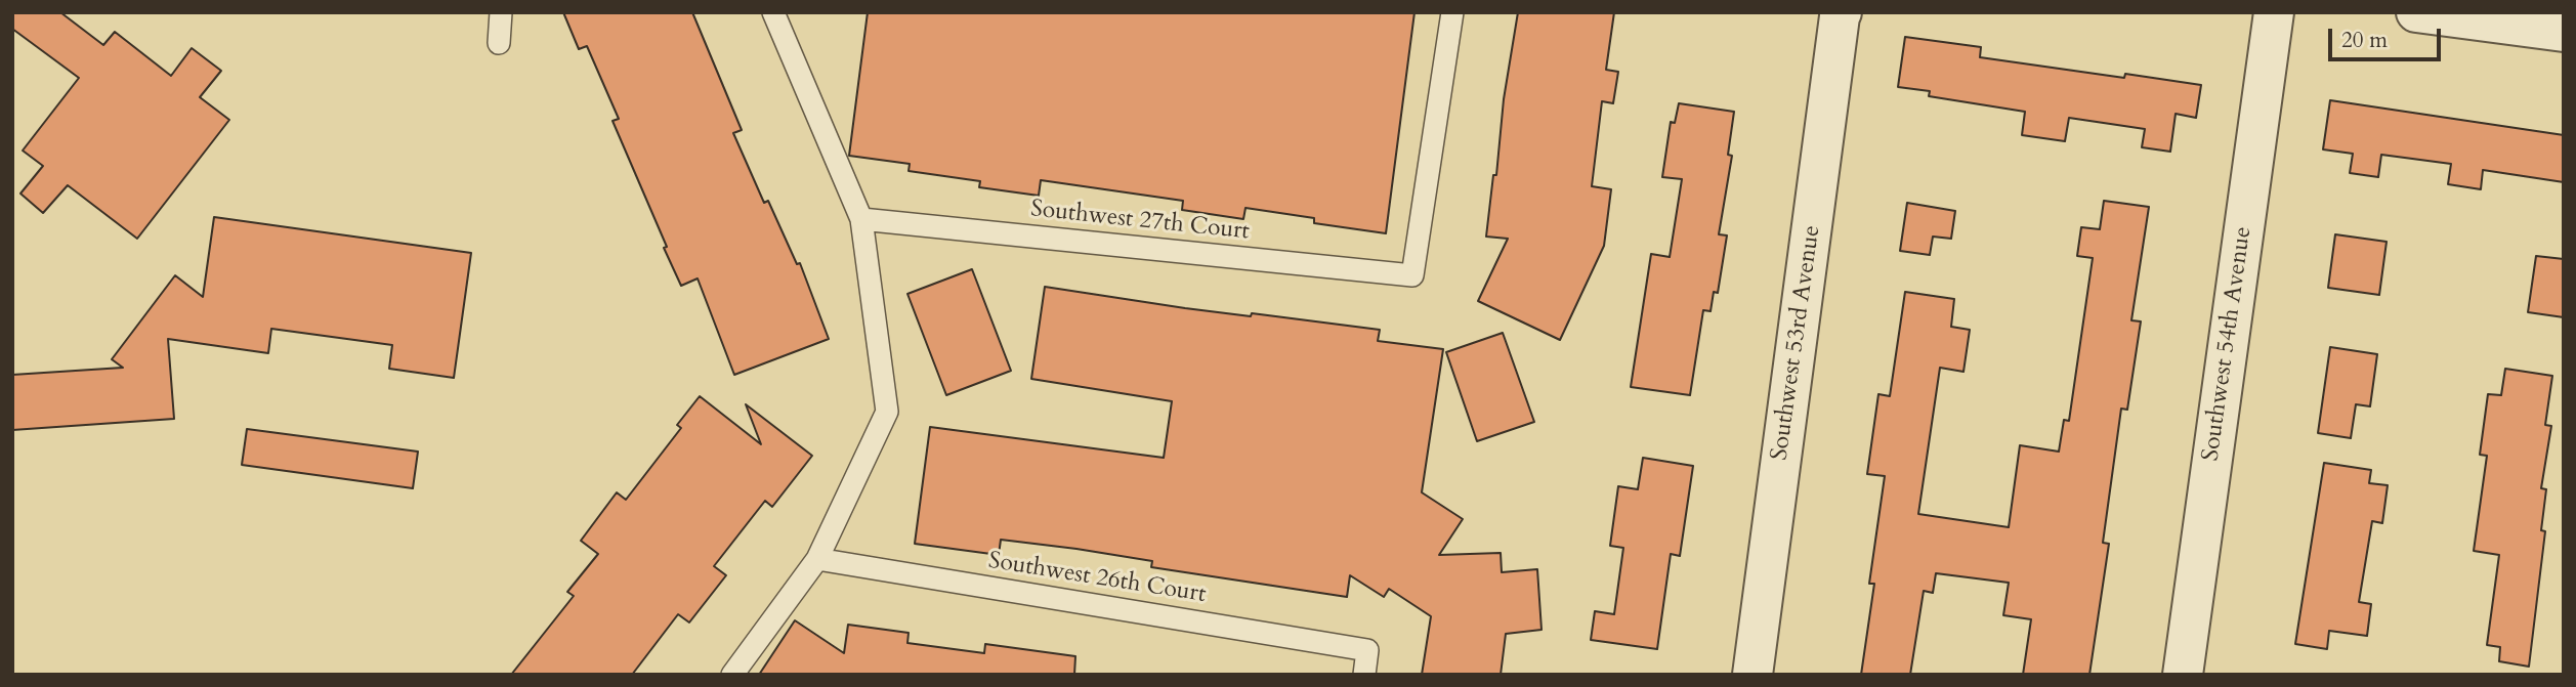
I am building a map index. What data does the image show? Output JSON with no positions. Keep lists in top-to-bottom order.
{
  "streets": {
    "street": ["Southwest 53rd Avenue", "Southwest 54th Avenue"],
    "lane": ["Southwest 27th Court", "Southwest 26th Court"]
  },
  "scale_bar": "20 m"
}
